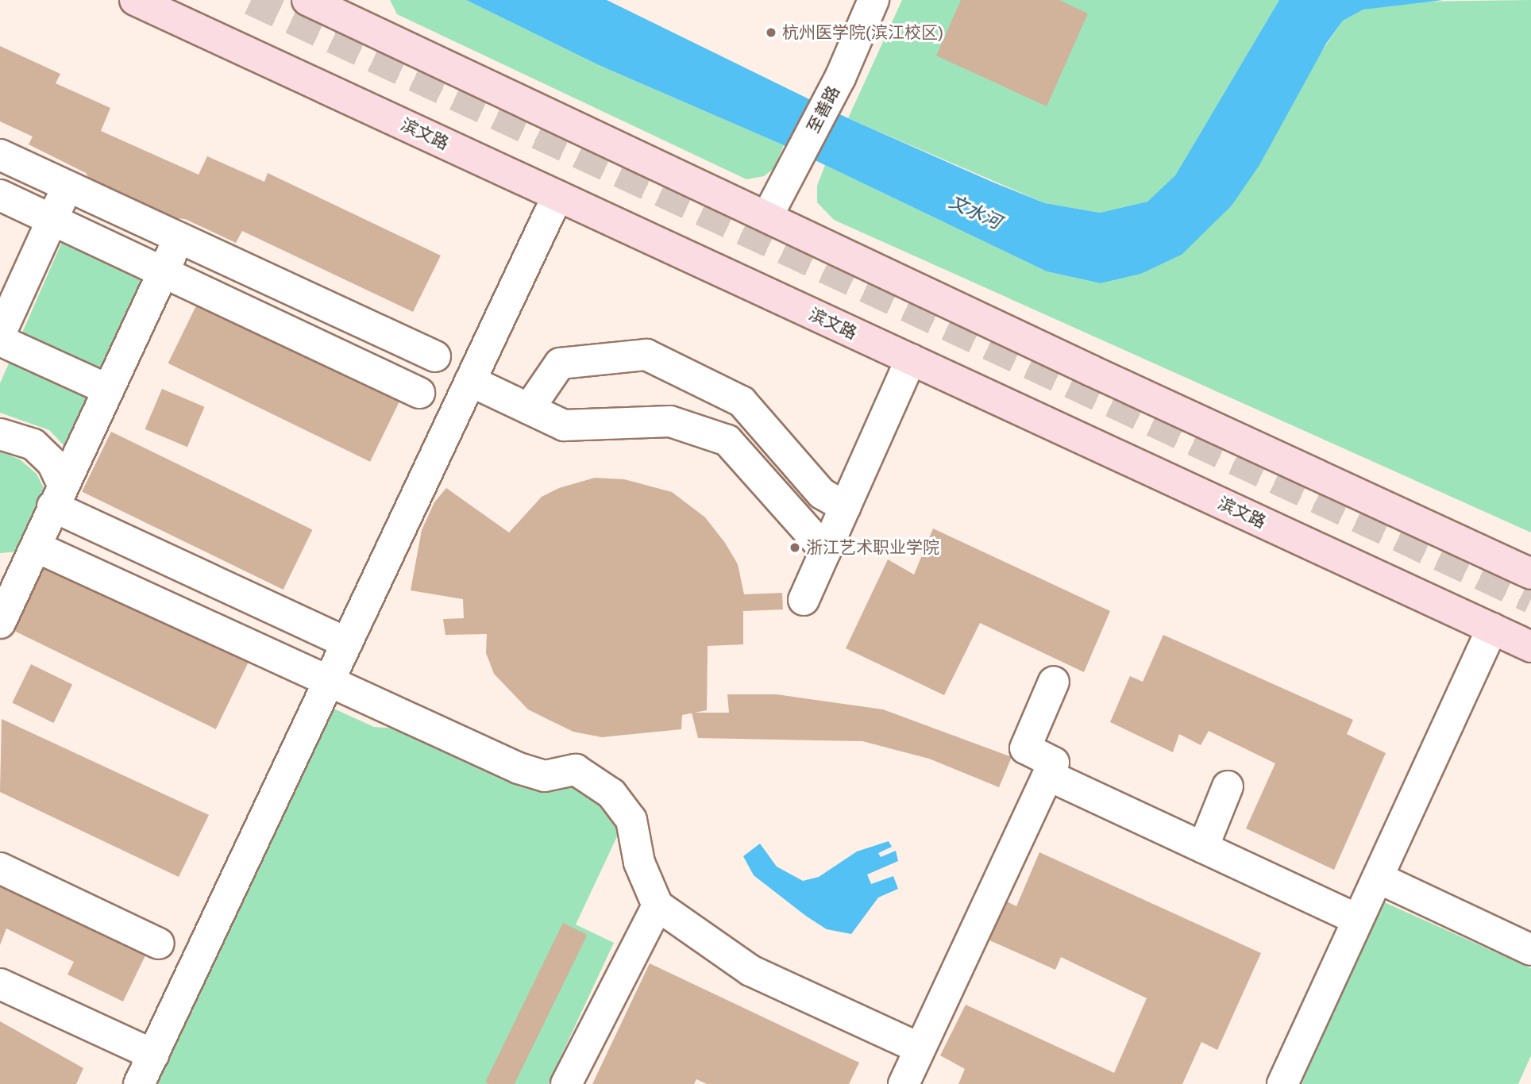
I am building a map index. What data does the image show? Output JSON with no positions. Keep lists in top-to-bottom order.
{
  "streets": {
    "main road": ["滨文路"],
    "street": ["至善路"]
  },
  "water": ["文水河"],
  "places": ["杭州医学院(滨江校区)", "浙江艺术职业学院"]
}
